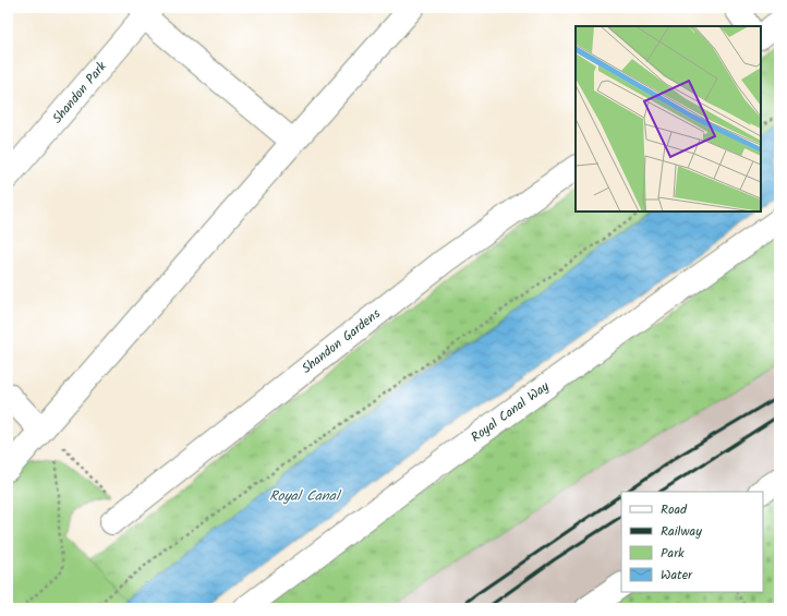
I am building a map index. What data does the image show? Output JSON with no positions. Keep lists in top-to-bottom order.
{
  "streets": {
    "street": ["Shandon Park", "Shandon Gardens", "Royal Canal Way"]
  },
  "water": ["Royal Canal"],
  "legend": [
    "Road",
    "Railway",
    "Park",
    "Water"
  ]
}
